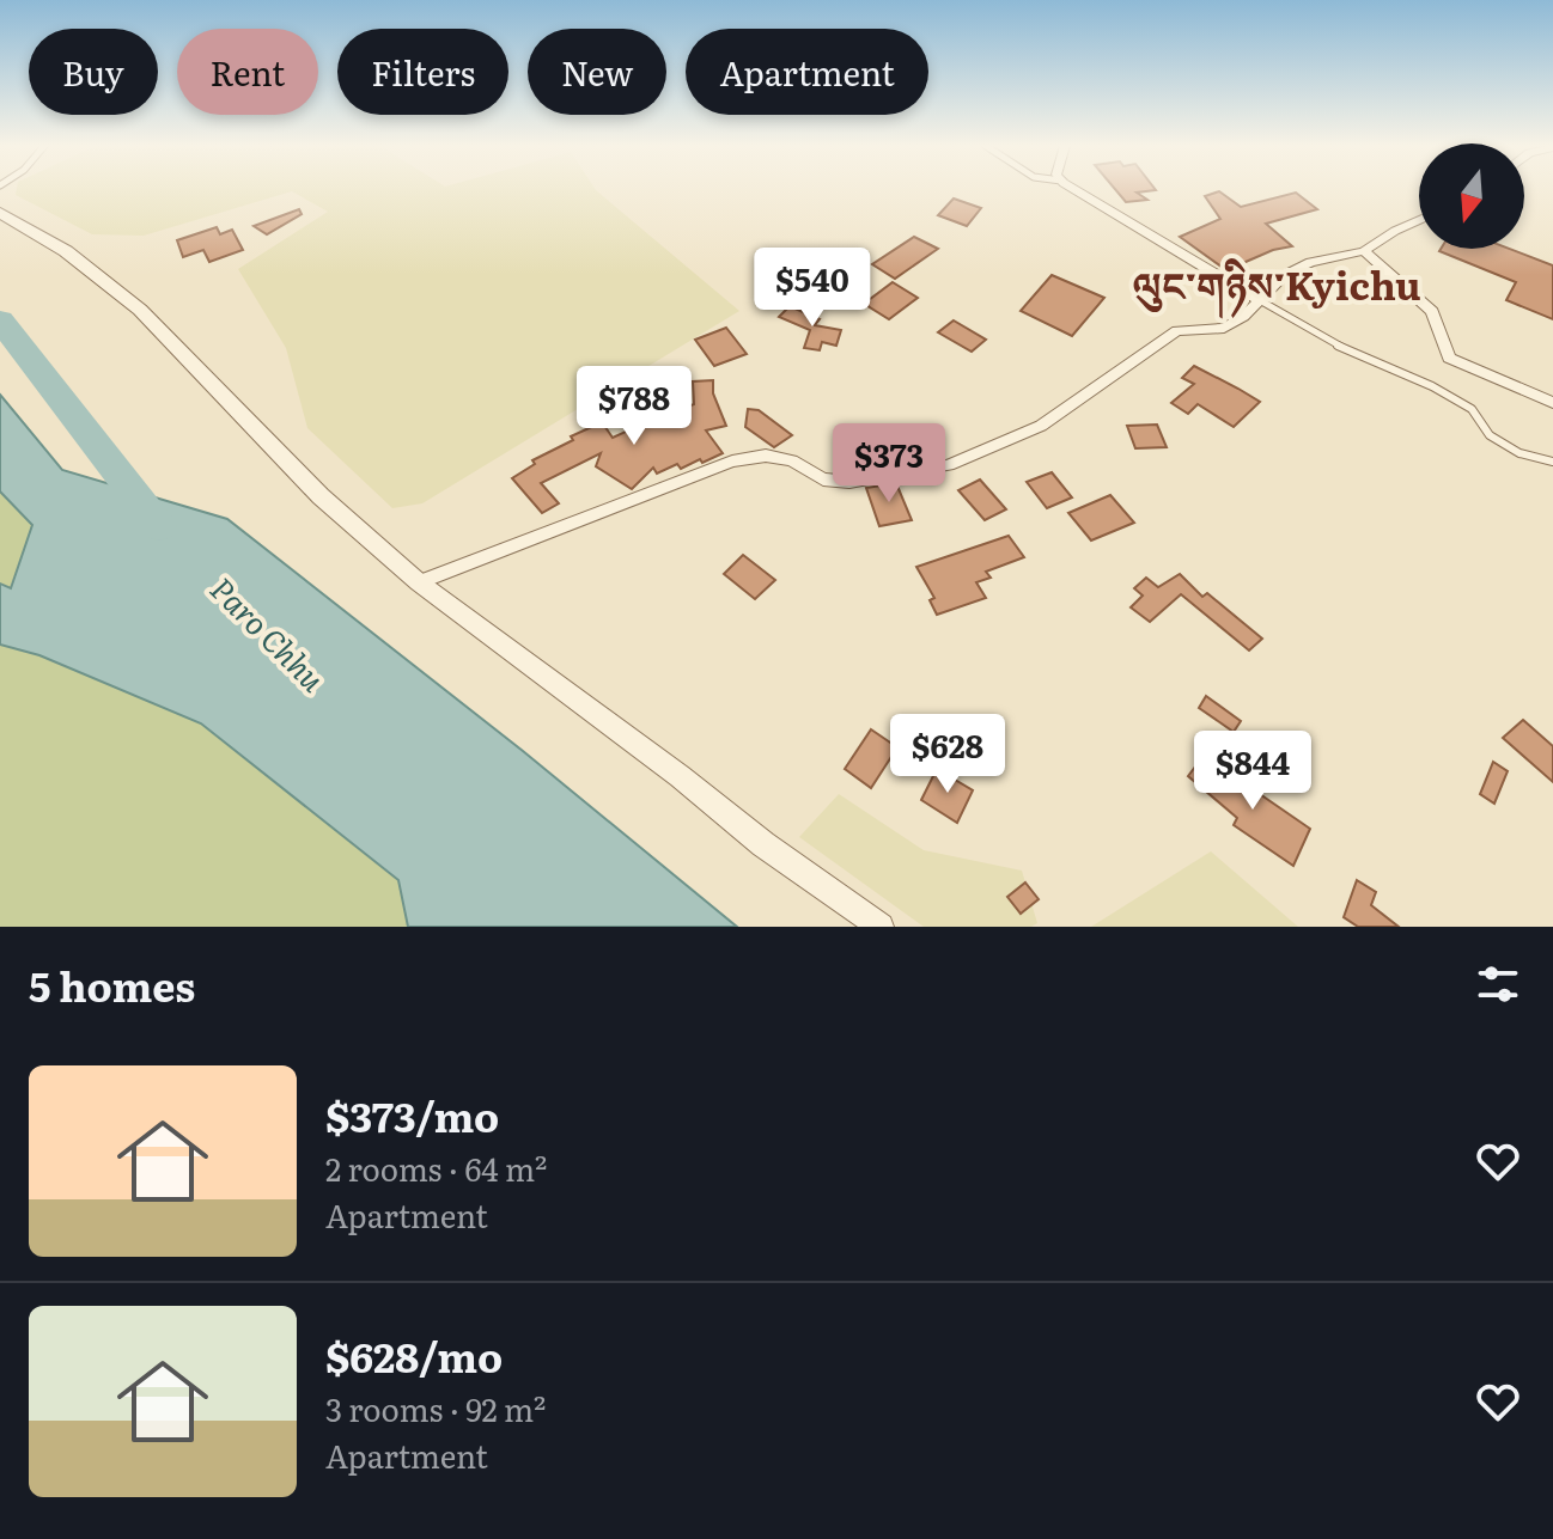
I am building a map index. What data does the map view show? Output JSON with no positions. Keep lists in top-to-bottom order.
{
  "districts": ["ལུང་གཉིས་Kyichu"],
  "water": ["Paro Chhu"],
  "north": "bottom",
  "page": {
    "chip": [
      "Buy",
      "Rent",
      "Filters",
      "New",
      "Apartment"
    ],
    "price": [
      "$540",
      "$788",
      "$373",
      "$628",
      "$844"
    ],
    "heading": "5 homes",
    "list": [
      {
        "name": "$373/mo",
        "note": "2 rooms · 64 m² · Apartment"
      },
      {
        "name": "$628/mo",
        "note": "3 rooms · 92 m² · Apartment"
      }
    ]
  }
}
